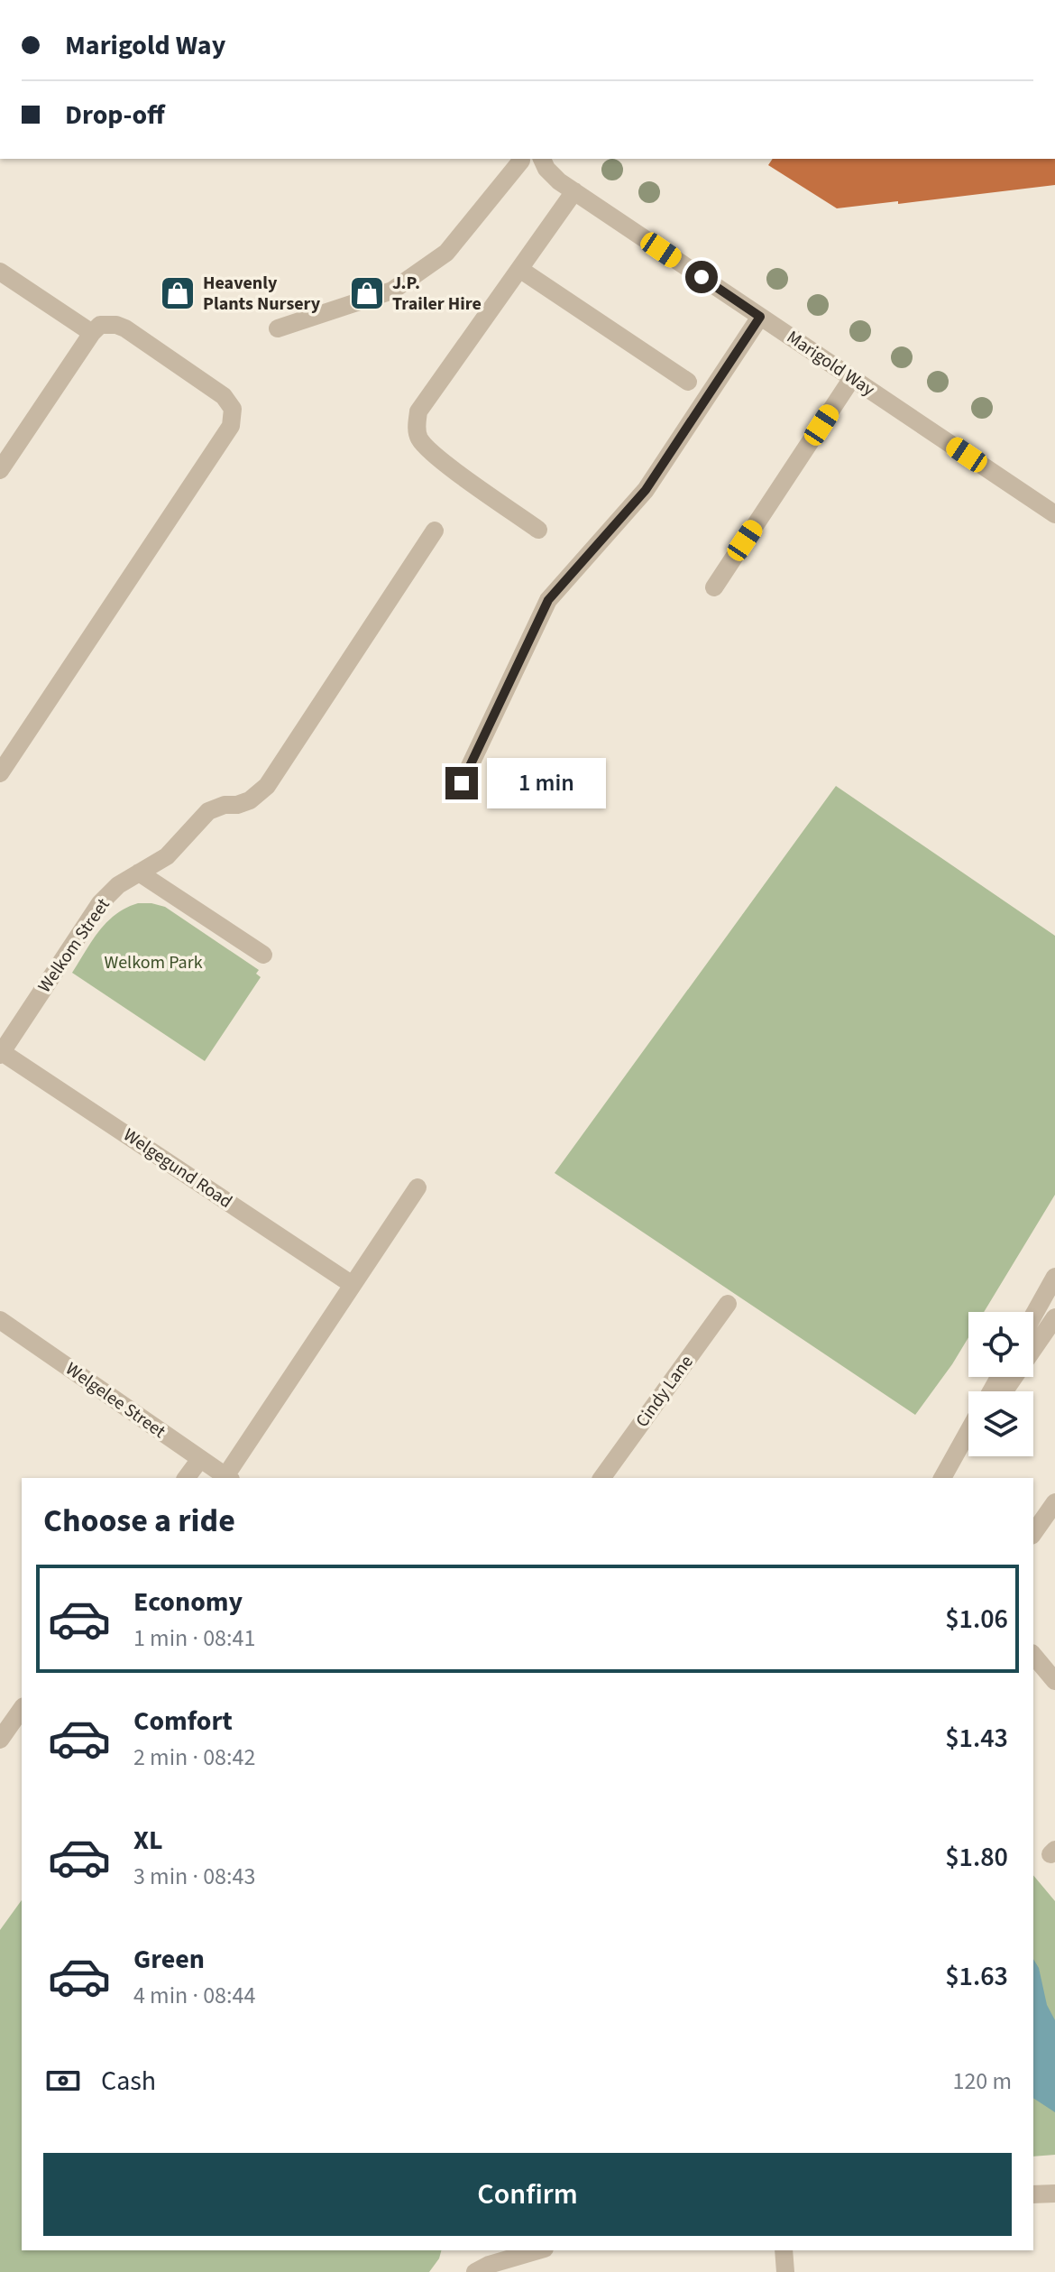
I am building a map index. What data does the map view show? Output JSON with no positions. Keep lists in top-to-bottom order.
{
  "streets": {
    "street": [
      "Marigold Way",
      "Welkom Street",
      "Welgegund Road",
      "Cindy Lane",
      "Welgelee Street"
    ]
  },
  "crossings": [
    ["Welkom Street", "Welgegund Road"]
  ],
  "parks": ["Welkom Park"],
  "places": {
    "shop": ["Heavenly Plants Nursery", "J.P. Trailer Hire"]
  },
  "page": {
    "banner": ["Marigold Way", "Drop-off"],
    "bubble": "1 min",
    "heading": "Choose a ride",
    "list": [
      {
        "name": "Economy",
        "note": "1 min · 08:41",
        "value": "$1.06"
      },
      {
        "name": "Comfort",
        "note": "2 min · 08:42",
        "value": "$1.43"
      },
      {
        "name": "XL",
        "note": "3 min · 08:43",
        "value": "$1.80"
      },
      {
        "name": "Green",
        "note": "4 min · 08:44",
        "value": "$1.63"
      }
    ],
    "pay": ["Cash", "120 m"],
    "buttons": "Confirm"
  }
}
